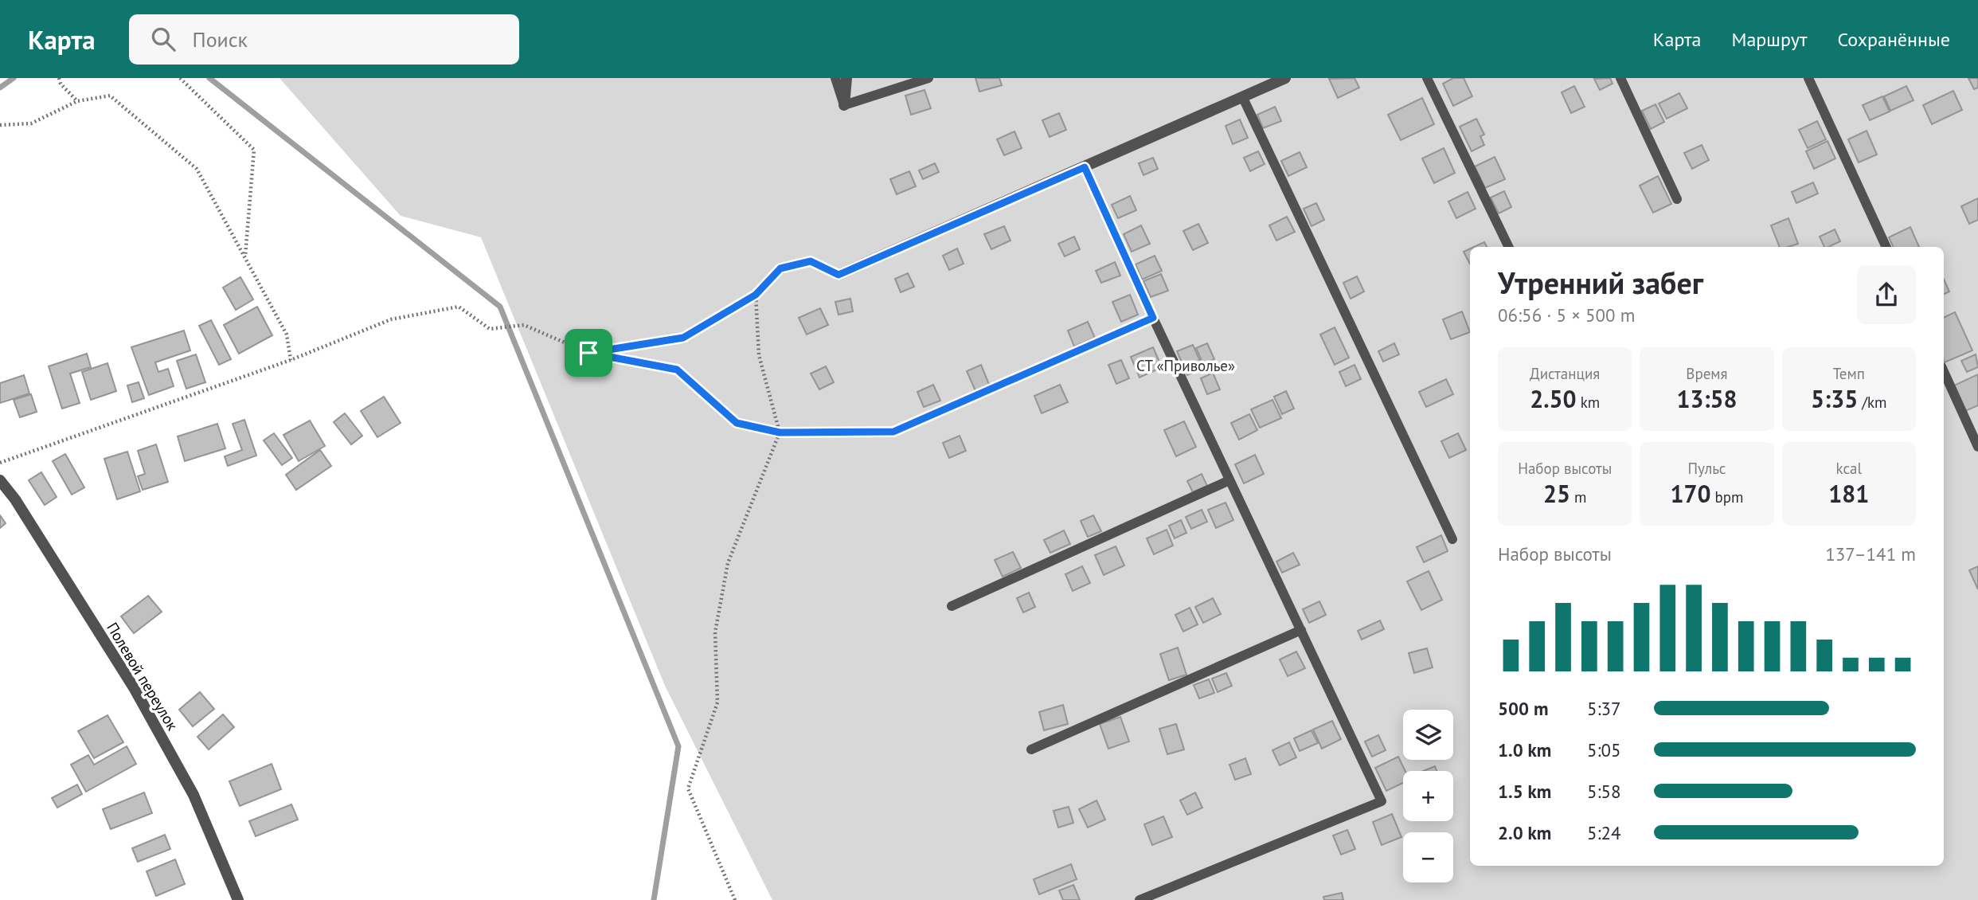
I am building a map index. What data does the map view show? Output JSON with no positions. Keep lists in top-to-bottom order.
{
  "streets": {
    "street": ["Полевой переулок"]
  },
  "parks": ["СТ «Приволье»"],
  "page": {
    "header": "Карта",
    "search": "Поиск",
    "nav": ["Карта", "Маршрут", "Сохранённые"],
    "heading": ["Утренний забег", "06:56 · 5 × 500 m"],
    "stats": [
      ["Дистанция", "2.50 km"],
      ["Время", "13:58"],
      ["Темп", "5:35 /km"],
      ["Набор высоты", "25 m"],
      ["Пульс", "170 bpm"],
      ["kcal", "181"]
    ],
    "chart": ["Набор высоты", "137–141 m"],
    "list": [
      {
        "name": "500 m",
        "note": "5:37"
      },
      {
        "name": "1.0 km",
        "note": "5:05"
      },
      {
        "name": "1.5 km",
        "note": "5:58"
      },
      {
        "name": "2.0 km",
        "note": "5:24"
      }
    ],
    "map_buttons": ["+", "−"]
  }
}
